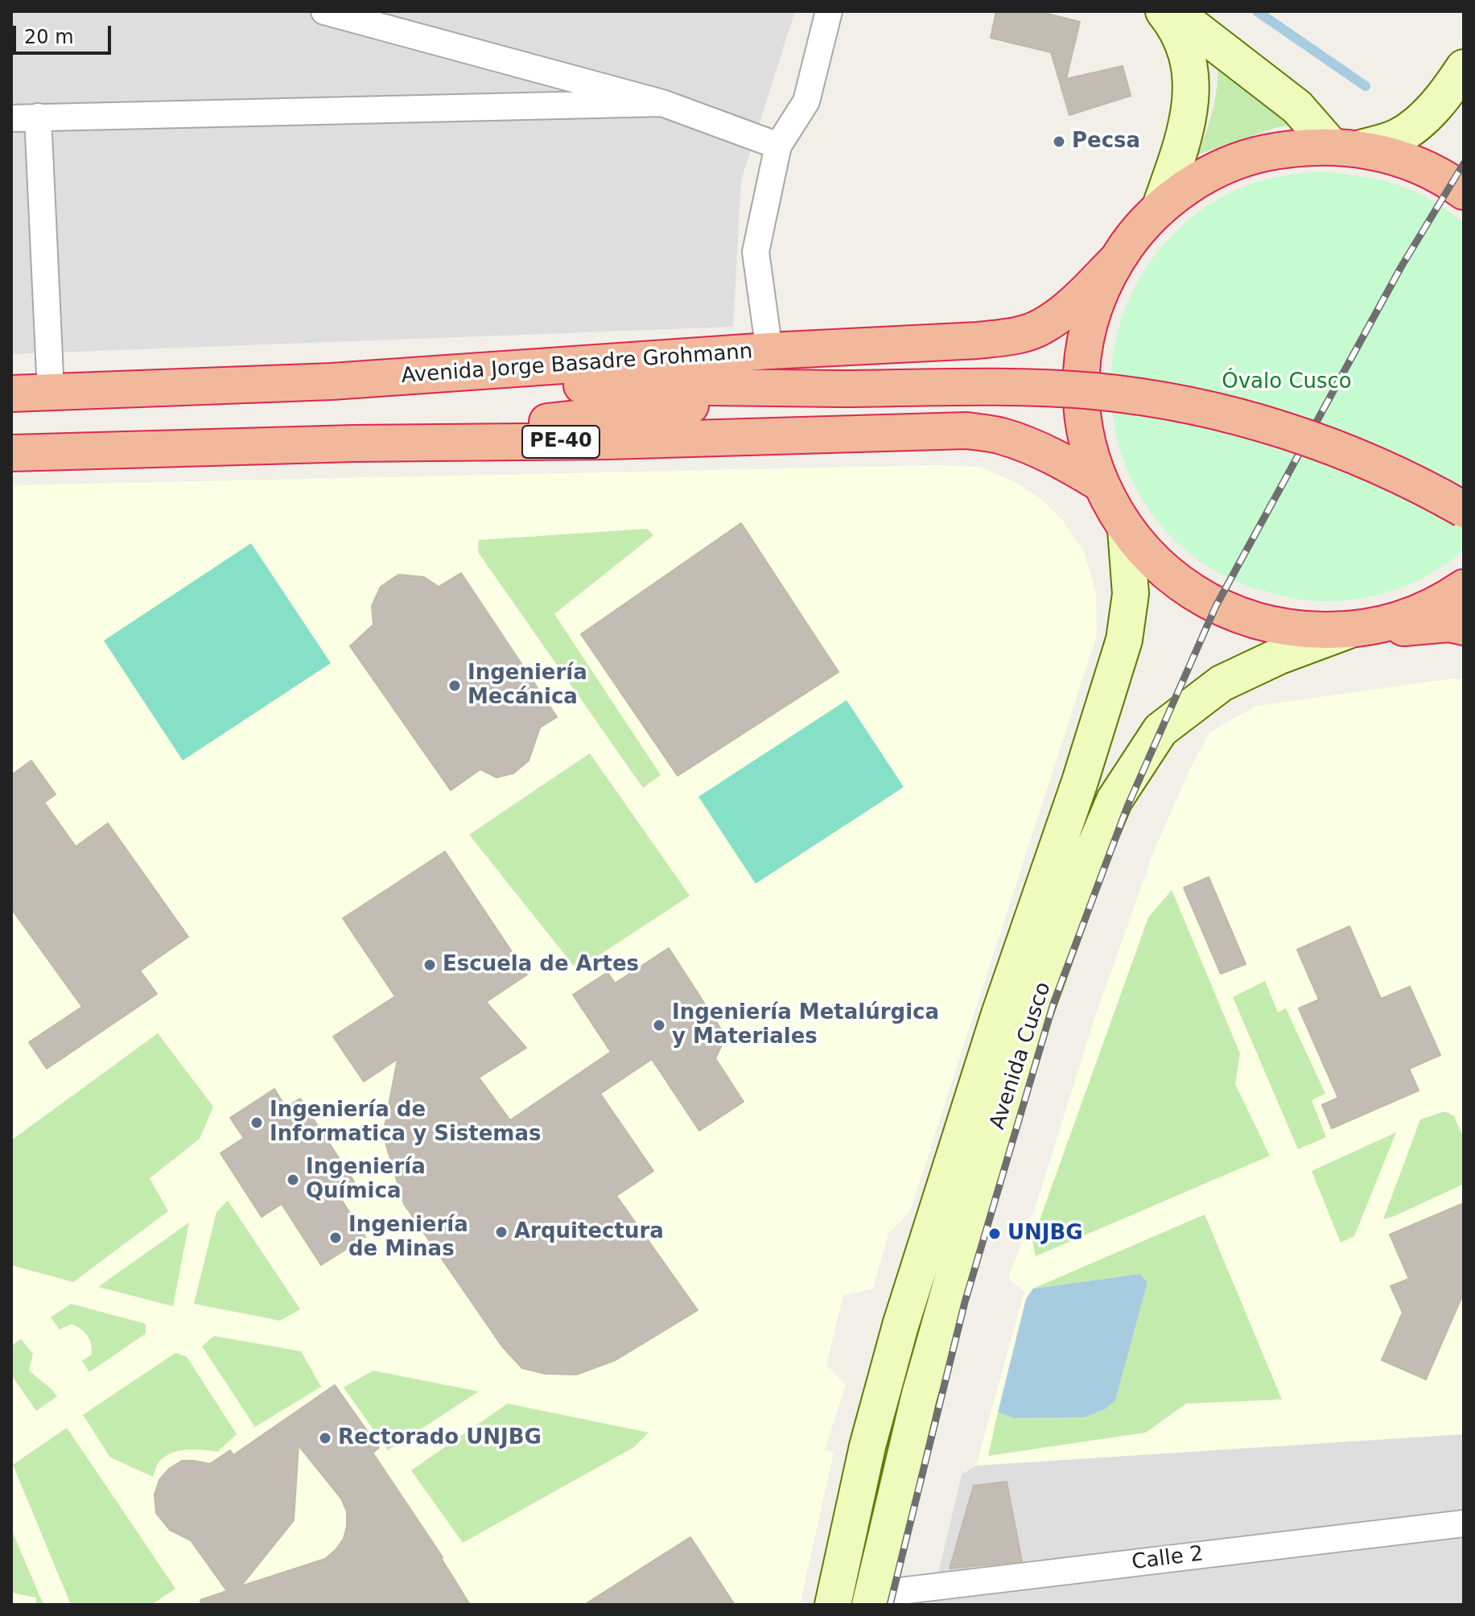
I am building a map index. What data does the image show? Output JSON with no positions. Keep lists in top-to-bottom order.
{
  "streets": {
    "highway": ["Avenida Jorge Basadre Grohmann", "PE-40"],
    "main road": ["Avenida Cusco"],
    "street": ["Calle 2"]
  },
  "crossings": [
    ["Avenida Cusco", "Calle 2"]
  ],
  "parks": ["Óvalo Cusco"],
  "places": [
    "Pecsa",
    "Ingeniería Mecánica",
    "Escuela de Artes",
    "Ingeniería Metalúrgica y Materiales",
    "Ingeniería de Informatica y Sistemas",
    "Ingeniería Química",
    "Arquitectura",
    "UNJBG",
    "Ingeniería de Minas",
    "Rectorado UNJBG"
  ],
  "scale_bar": "20 m"
}
